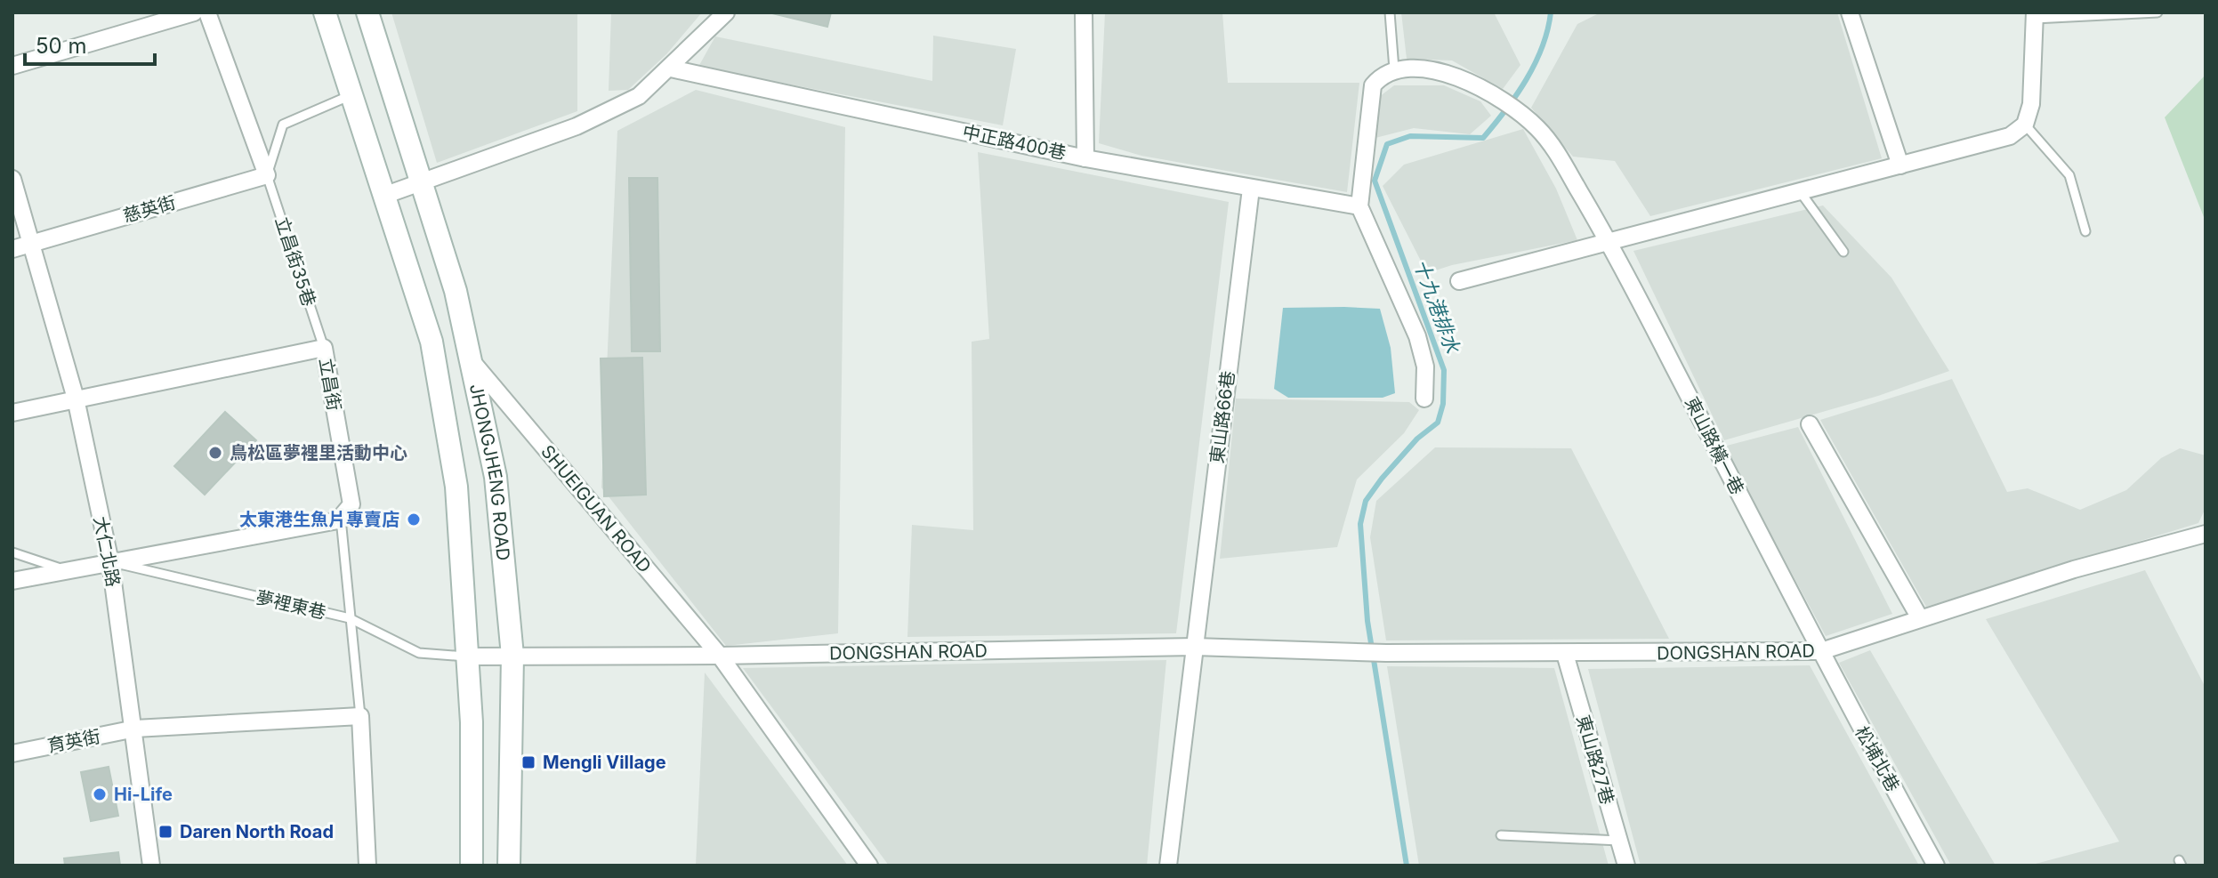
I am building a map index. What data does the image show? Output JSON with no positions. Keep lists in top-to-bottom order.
{
  "streets": {
    "main road": ["JHONGJHENG ROAD"],
    "street": [
      "中正路400巷",
      "慈英街",
      "立昌街",
      "東山路66巷",
      "東山路橫一巷",
      "SHUEIGUAN ROAD",
      "大仁北路",
      "DONGSHAN ROAD",
      "育英街",
      "松埔北巷",
      "東山路27巷"
    ],
    "lane": ["立昌街35巷", "夢裡東巷"]
  },
  "crossings": [
    ["中正路400巷", "東山路66巷"],
    ["慈英街", "立昌街35巷"],
    ["慈英街", "大仁北路"],
    ["立昌街35巷", "立昌街"],
    ["立昌街", "大仁北路"],
    ["東山路66巷", "DONGSHAN ROAD"],
    ["東山路橫一巷", "DONGSHAN ROAD"],
    ["東山路橫一巷", "松埔北巷"],
    ["JHONGJHENG ROAD", "SHUEIGUAN ROAD"],
    ["JHONGJHENG ROAD", "夢裡東巷"],
    ["JHONGJHENG ROAD", "DONGSHAN ROAD"],
    ["SHUEIGUAN ROAD", "DONGSHAN ROAD"],
    ["大仁北路", "夢裡東巷"],
    ["大仁北路", "育英街"],
    ["夢裡東巷", "DONGSHAN ROAD"],
    ["DONGSHAN ROAD", "松埔北巷"],
    ["DONGSHAN ROAD", "東山路27巷"]
  ],
  "water": ["十九港排水"],
  "places": {
    "other": ["鳥松區夢裡里活動中心", "太東港生魚片專賣店", "Hi-Life"],
    "transit": ["Mengli Village", "Daren North Road"]
  },
  "scale_bar": "50 m"
}
